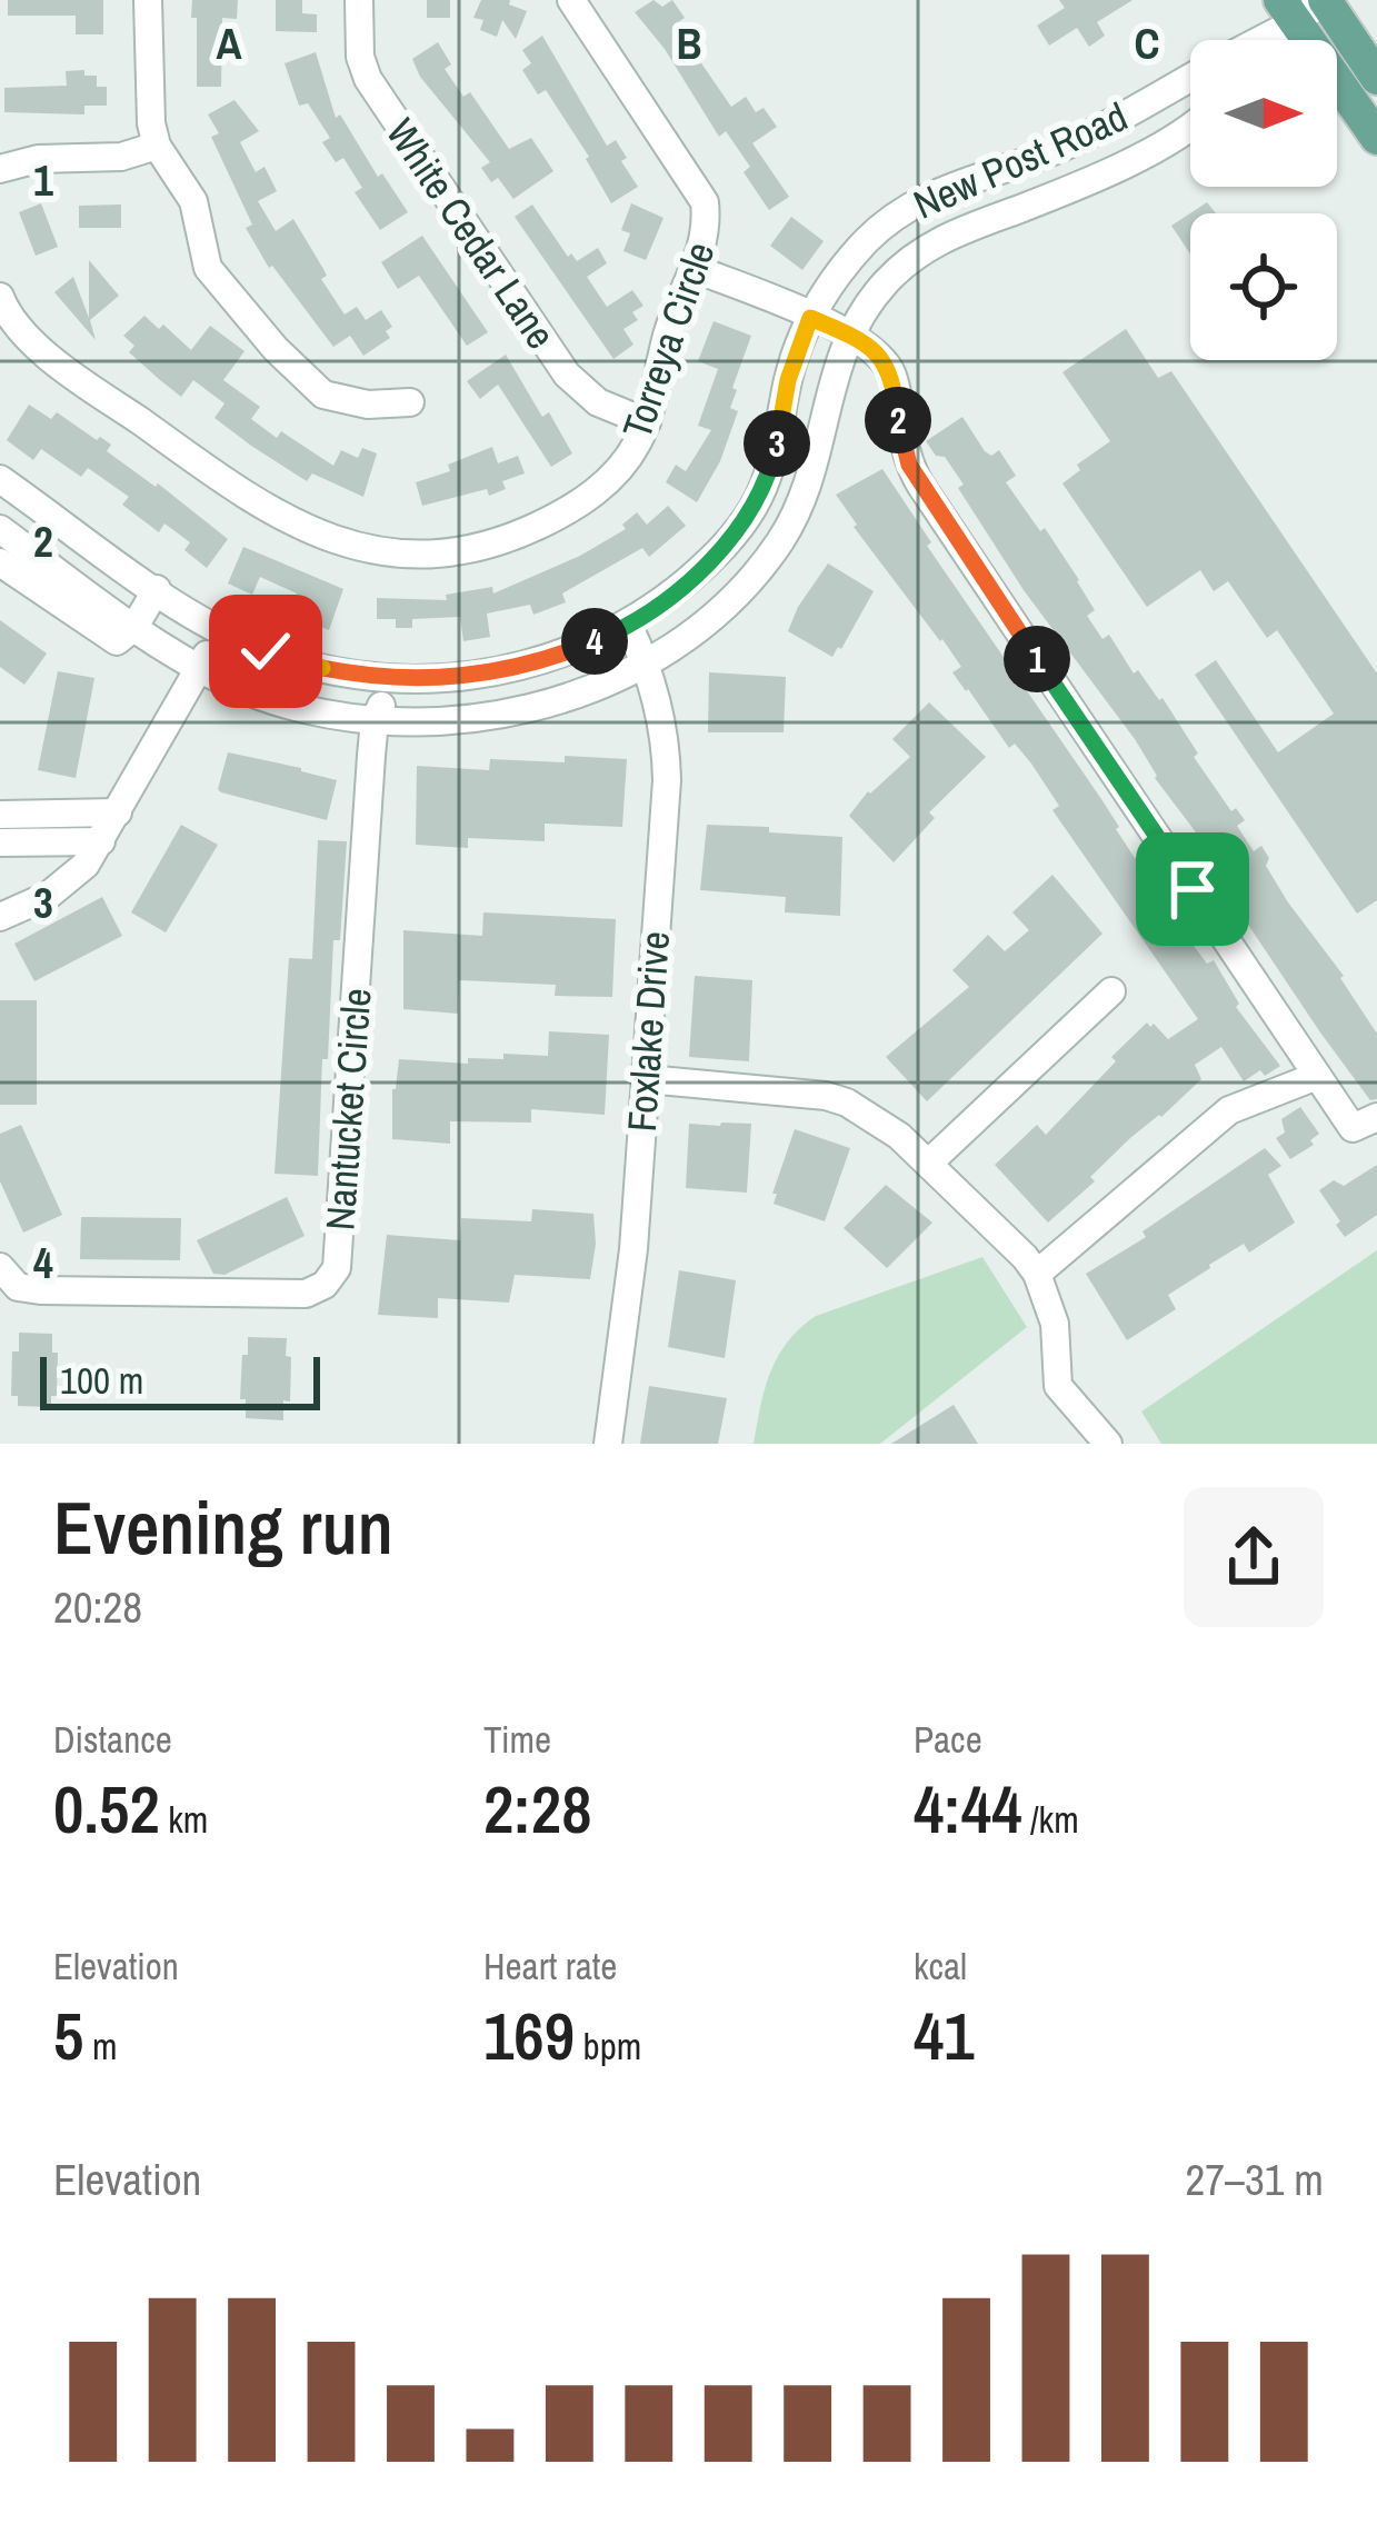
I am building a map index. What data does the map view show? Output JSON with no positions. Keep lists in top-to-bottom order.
{
  "streets": {
    "street": [
      "New Post Road",
      "White Cedar Lane",
      "Torreya Circle",
      "Foxlake Drive",
      "Nantucket Circle"
    ]
  },
  "crossings": [
    ["New Post Road", "Foxlake Drive"],
    ["New Post Road", "Nantucket Circle"],
    ["White Cedar Lane", "Torreya Circle"]
  ],
  "scale_bar": "100 m",
  "north": "right",
  "page": {
    "pins": [
      "2",
      "3",
      "4",
      "1"
    ],
    "scale": "100 m",
    "heading": ["Evening run", "20:28"],
    "stats": [
      ["Distance", "0.52 km"],
      ["Time", "2:28"],
      ["Pace", "4:44 /km"],
      ["Elevation", "5 m"],
      ["Heart rate", "169 bpm"],
      ["kcal", "41"]
    ],
    "chart": ["Elevation", "27–31 m"]
  },
  "grid": {
    "columns": ["A", "B", "C"],
    "rows": [
      "1",
      "2",
      "3",
      "4"
    ]
  }
}
